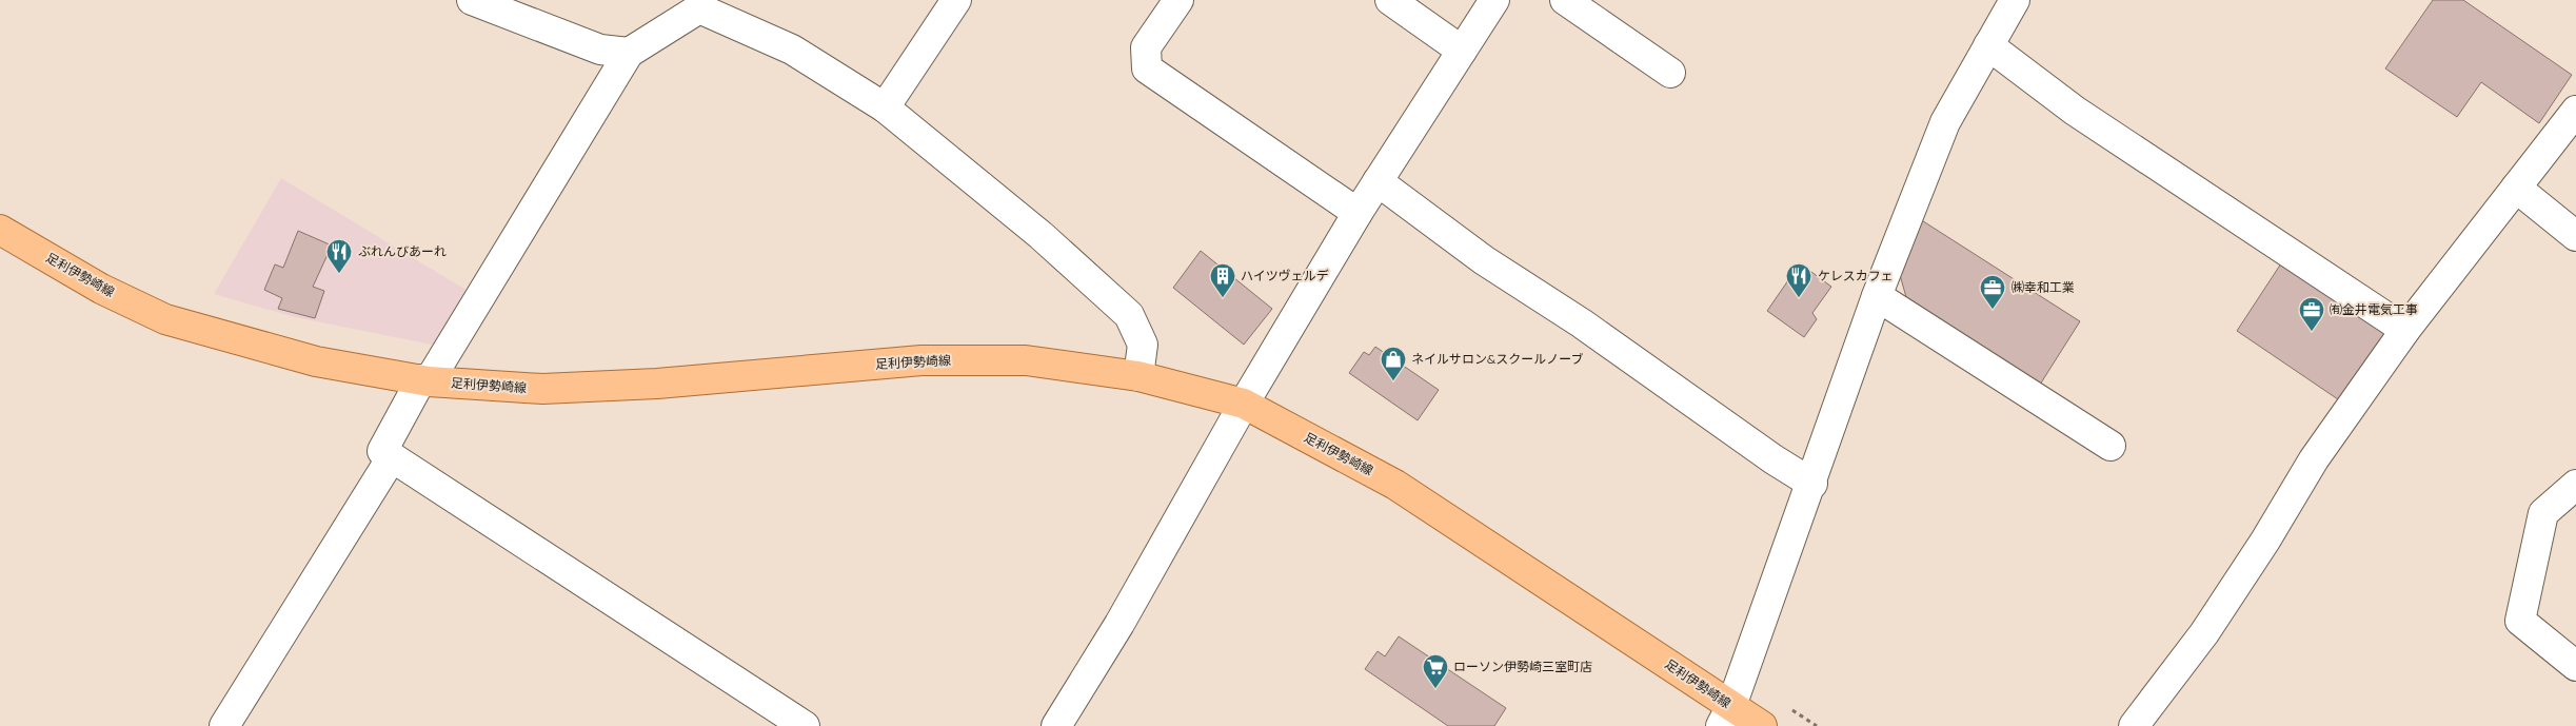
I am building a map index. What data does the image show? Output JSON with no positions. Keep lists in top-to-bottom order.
{
  "streets": {
    "main road": ["足利伊勢崎線"]
  },
  "places": {
    "restaurant": ["ぶれんびあーれ", "ケレスカフェ"],
    "building": ["ハイツヴェルデ"],
    "office": ["㈱幸和工業", "㈲金井電気工事"],
    "shop": ["ネイルサロン&スクールノーブ"],
    "supermarket": ["ローソン伊勢崎三室町店"]
  }
}
